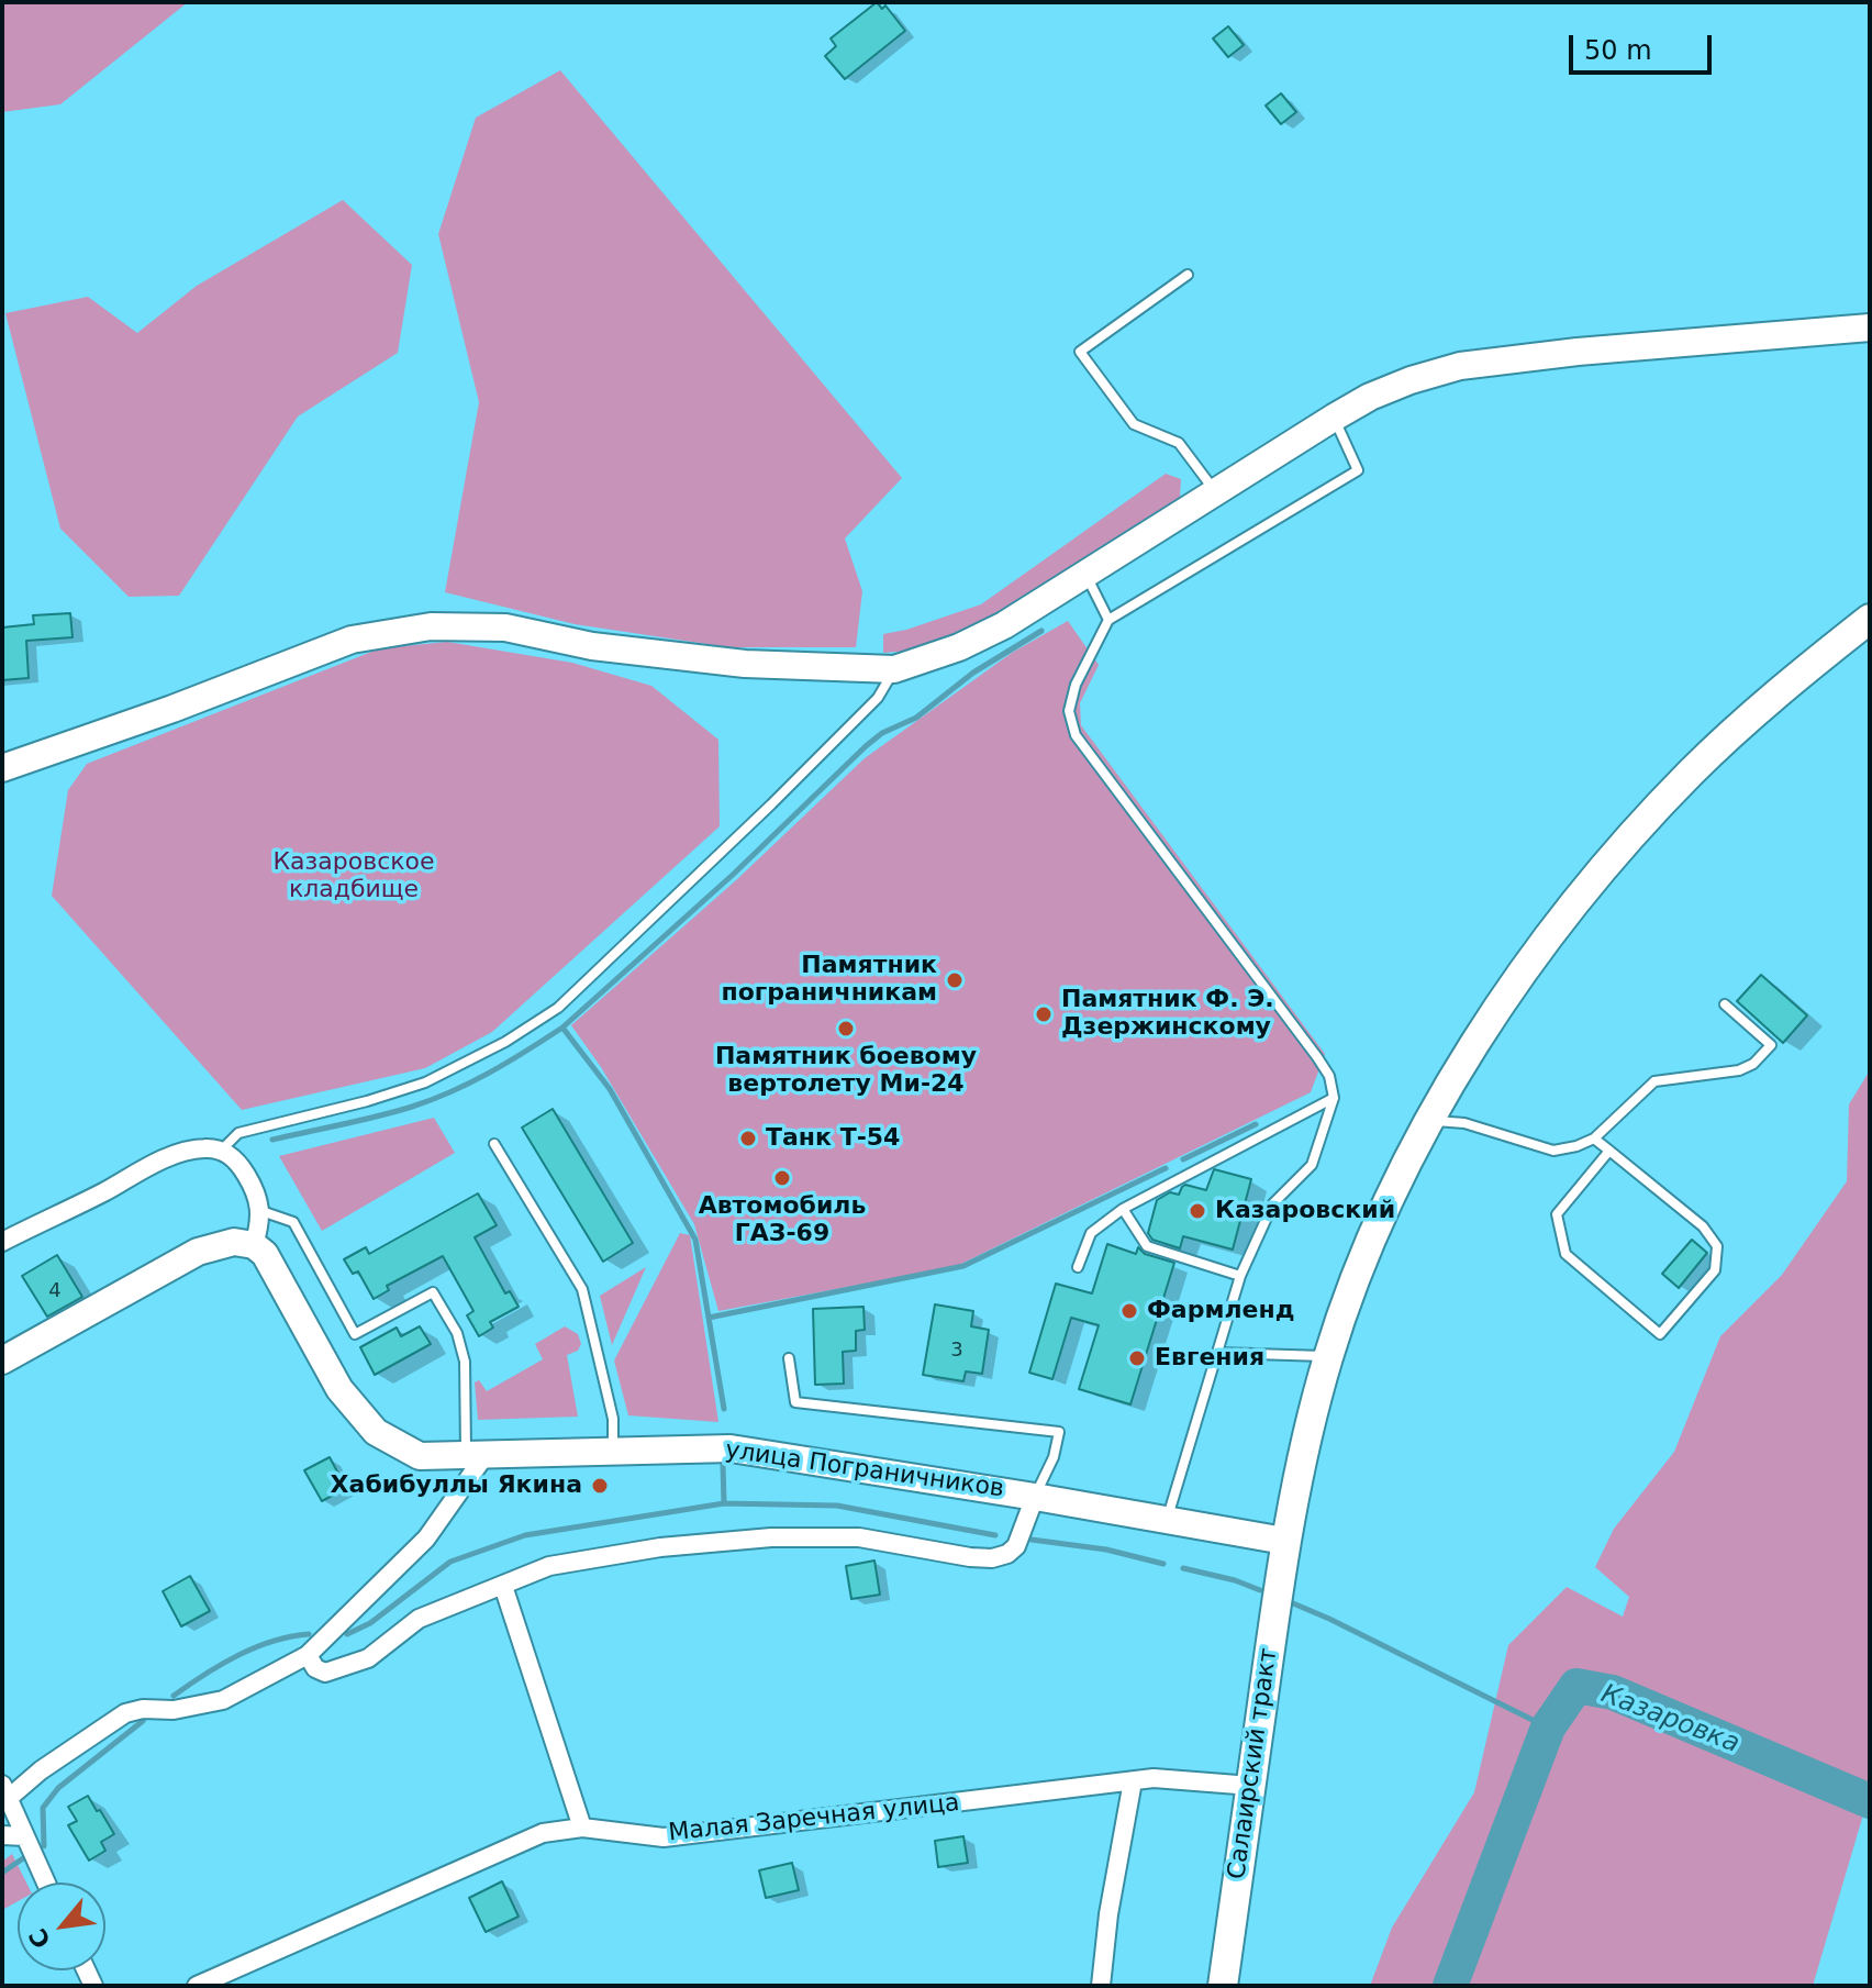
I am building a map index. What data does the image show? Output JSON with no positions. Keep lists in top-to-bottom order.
{
  "streets": {
    "main road": ["Салаирский тракт"],
    "street": ["улица Пограничников", "Малая Заречная улица"]
  },
  "crossings": [
    ["улица Пограничников", "Салаирский тракт"],
    ["Салаирский тракт", "Малая Заречная улица"]
  ],
  "water": ["Казаровка"],
  "parks": ["Казаровское кладбище"],
  "places": [
    "Памятник пограничникам",
    "Памятник Ф. Э. Дзержинскому",
    "Памятник боевому вертолету Ми-24",
    "Танк Т-54",
    "Автомобиль ГАЗ-69",
    "Казаровский",
    "Фармленд",
    "Евгения",
    "Хабибуллы Якина"
  ],
  "house_numbers": ["4", "3"],
  "scale_bar": "50 m",
  "north": "bottom left"
}
